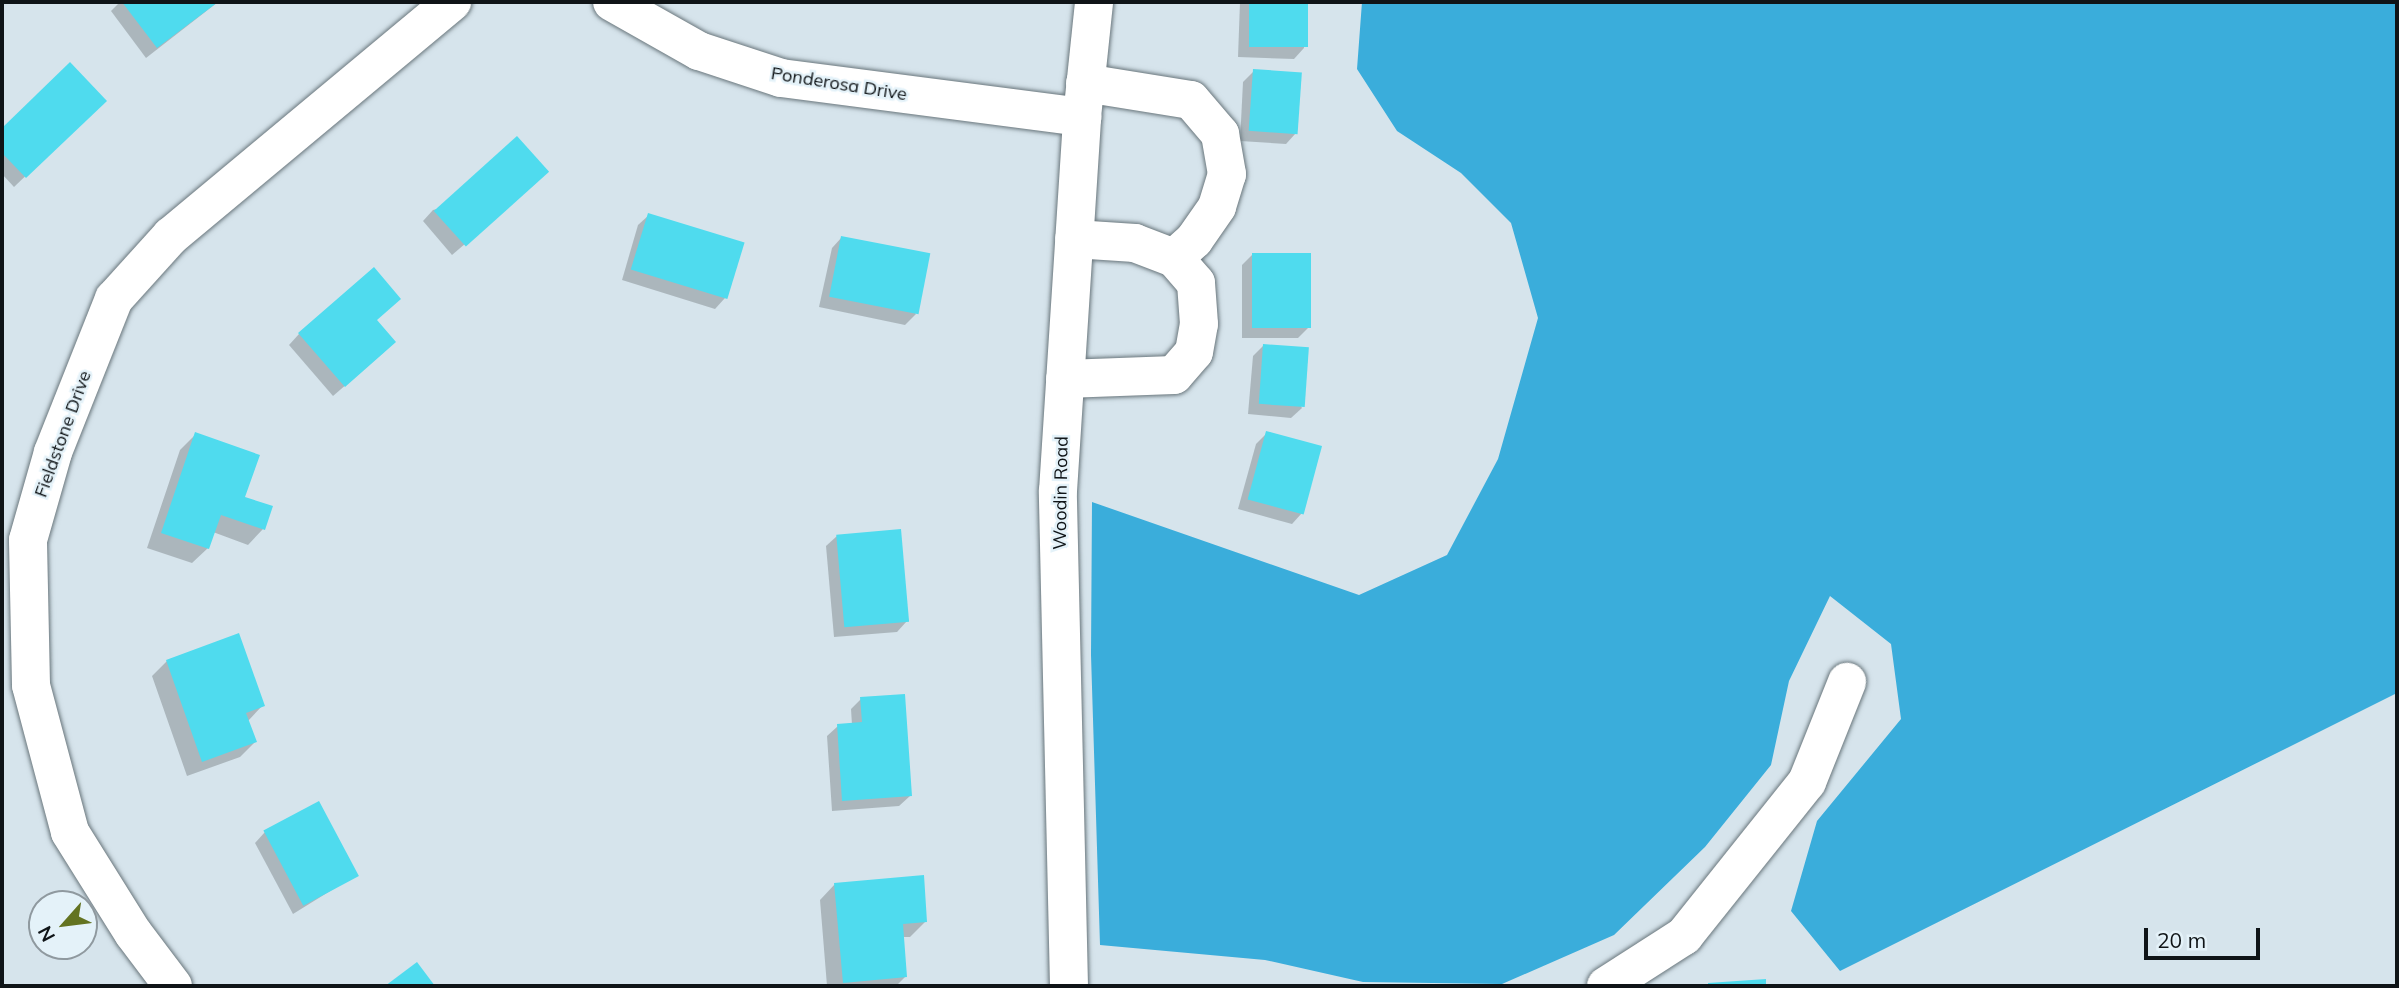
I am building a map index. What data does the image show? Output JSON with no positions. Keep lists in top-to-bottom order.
{
  "streets": {
    "street": ["Ponderosa Drive", "Fieldstone Drive", "Woodin Road"]
  },
  "crossings": [
    ["Ponderosa Drive", "Woodin Road"]
  ],
  "scale_bar": "20 m",
  "north": "bottom left"
}
